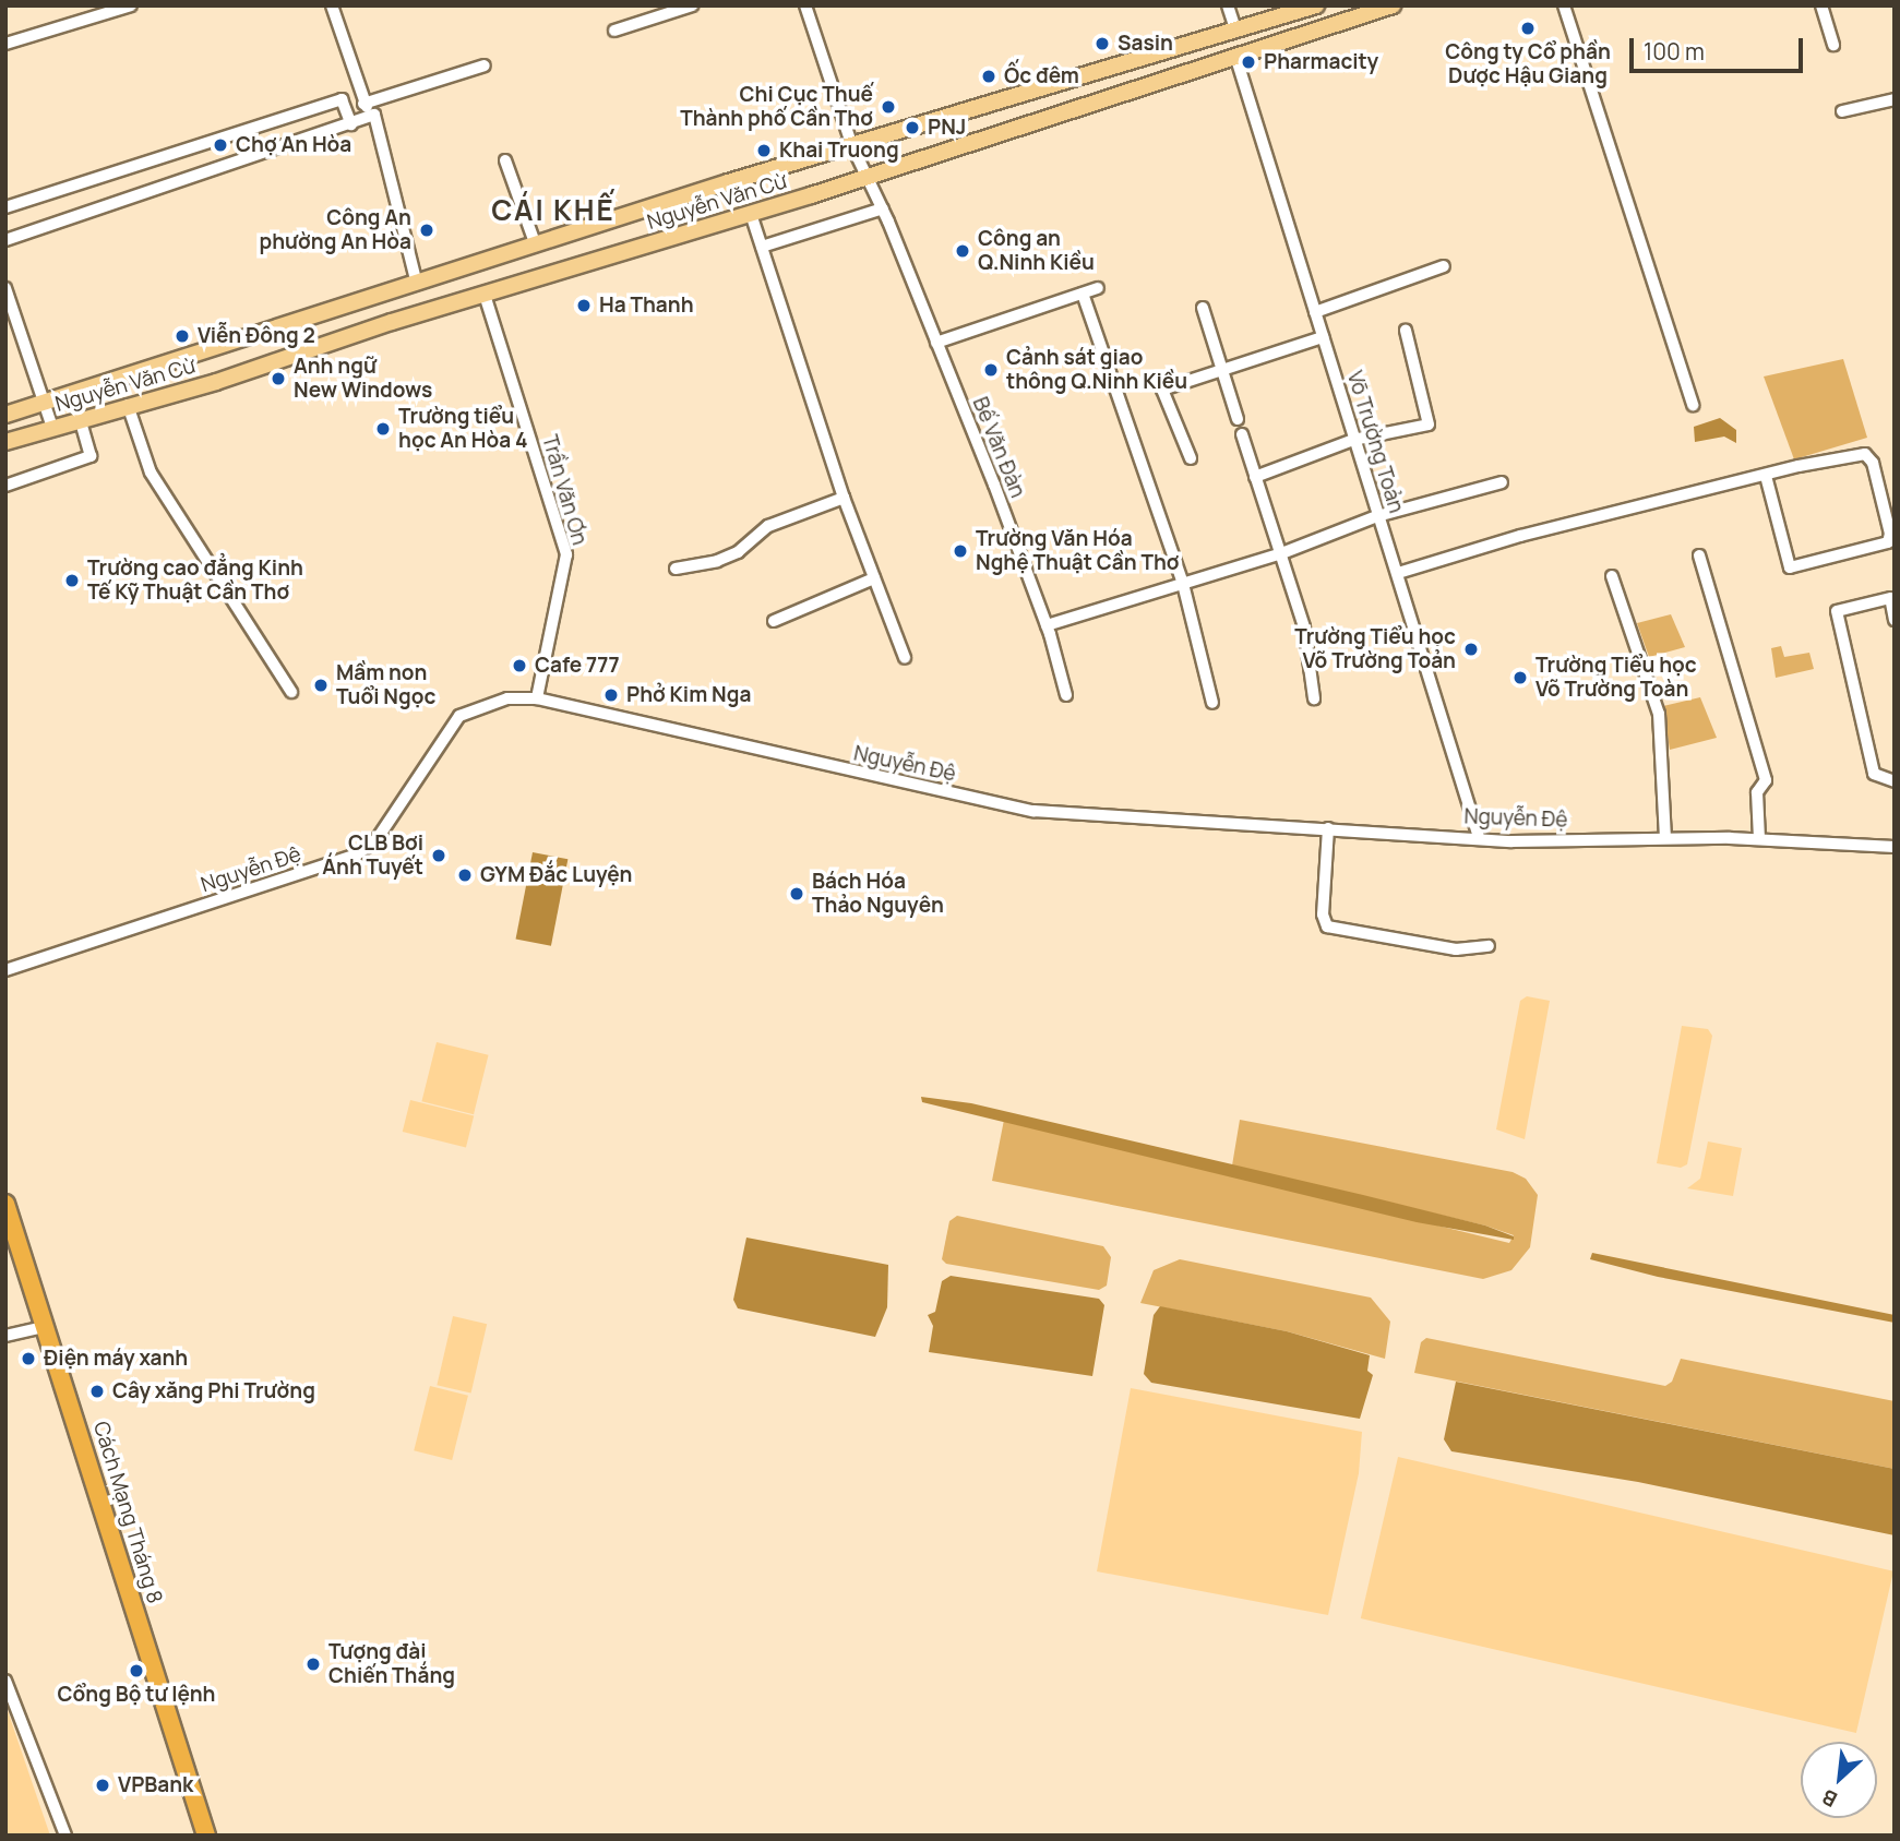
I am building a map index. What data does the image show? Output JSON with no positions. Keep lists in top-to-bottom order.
{
  "streets": {
    "highway": ["Cách Mạng Tháng 8"],
    "main road": ["Nguyễn Văn Cừ"],
    "street": [
      "Võ Trường Toản",
      "Bế Văn Đàn",
      "Trần Văn Ơn",
      "Nguyễn Đệ"
    ]
  },
  "crossings": [
    ["Nguyễn Văn Cừ", "Võ Trường Toản"],
    ["Nguyễn Văn Cừ", "Bế Văn Đàn"],
    ["Nguyễn Văn Cừ", "Trần Văn Ơn"],
    ["Võ Trường Toản", "Nguyễn Đệ"],
    ["Trần Văn Ơn", "Nguyễn Đệ"]
  ],
  "districts": ["CÁI KHẾ"],
  "places": [
    "Công ty Cổ phần Dược Hậu Giang",
    "Sasin",
    "Pharmacity",
    "Ốc đêm",
    "Chi Cục Thuế Thành phố Cần Thơ",
    "PNJ",
    "Chợ An Hòa",
    "Khai Truong",
    "Công An phường An Hòa",
    "Công an Q.Ninh Kiều",
    "Ha Thanh",
    "Viễn Đông 2",
    "Cảnh sát giao thông Q.Ninh Kiều",
    "Anh ngữ New Windows",
    "Trường tiểu học An Hòa 4",
    "Trường Văn Hóa Nghệ Thuật Cần Thơ",
    "Trường cao đẳng Kinh Tế Kỹ Thuật Cần Thơ",
    "Trường Tiểu học Võ Trường Toản",
    "Cafe 777",
    "Trường Tiểu học Võ Trường Toàn",
    "Mầm non Tuổi Ngọc",
    "Phở Kim Nga",
    "CLB Bơi Ánh Tuyết",
    "GYM Đắc Luyện",
    "Bách Hóa Thảo Nguyên",
    "Điện máy xanh",
    "Cây xăng Phi Trường",
    "Tượng đài Chiến Thắng",
    "Cổng Bộ tư lệnh",
    "VPBank"
  ],
  "scale_bar": "100 m",
  "north": "bottom left"
}
